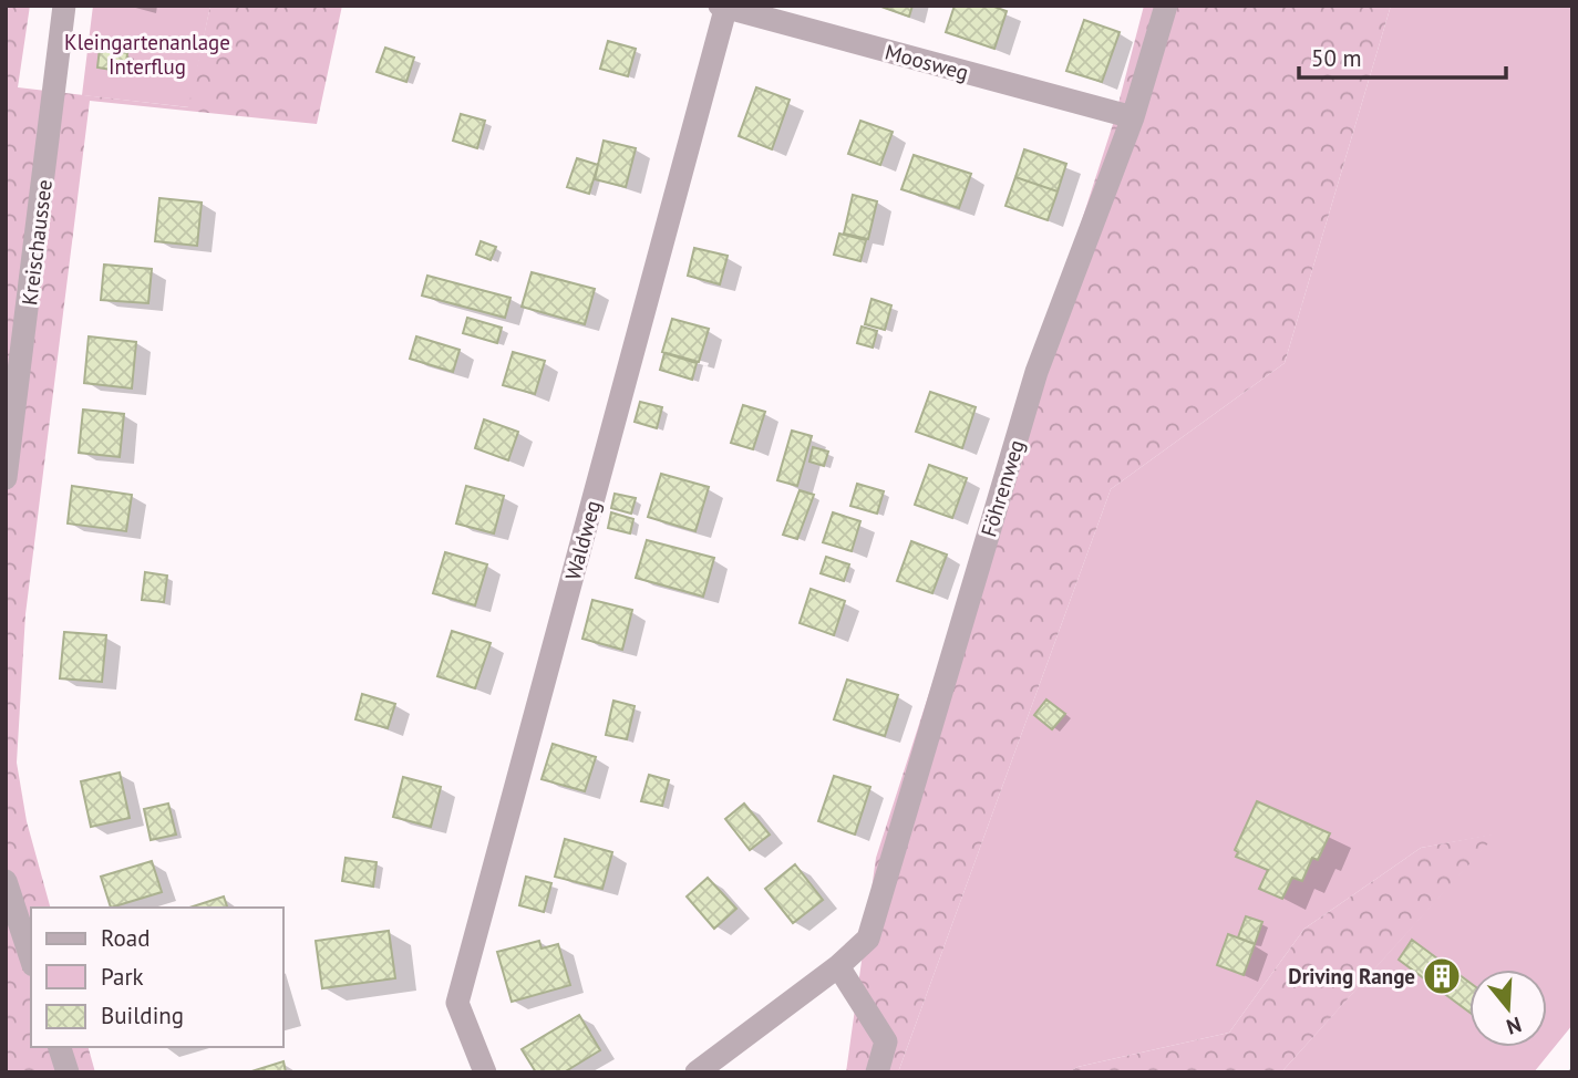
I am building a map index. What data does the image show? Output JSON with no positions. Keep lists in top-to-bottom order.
{
  "streets": {
    "street": [
      "Moosweg",
      "Kreischaussee",
      "Föhrenweg",
      "Waldweg"
    ]
  },
  "crossings": [
    ["Moosweg", "Föhrenweg"],
    ["Moosweg", "Waldweg"]
  ],
  "parks": ["Kleingartenanlage Interflug"],
  "places": {
    "building": ["Driving Range"]
  },
  "legend": ["Road", "Park", "Building"],
  "scale_bar": "50 m",
  "north": "bottom"
}
